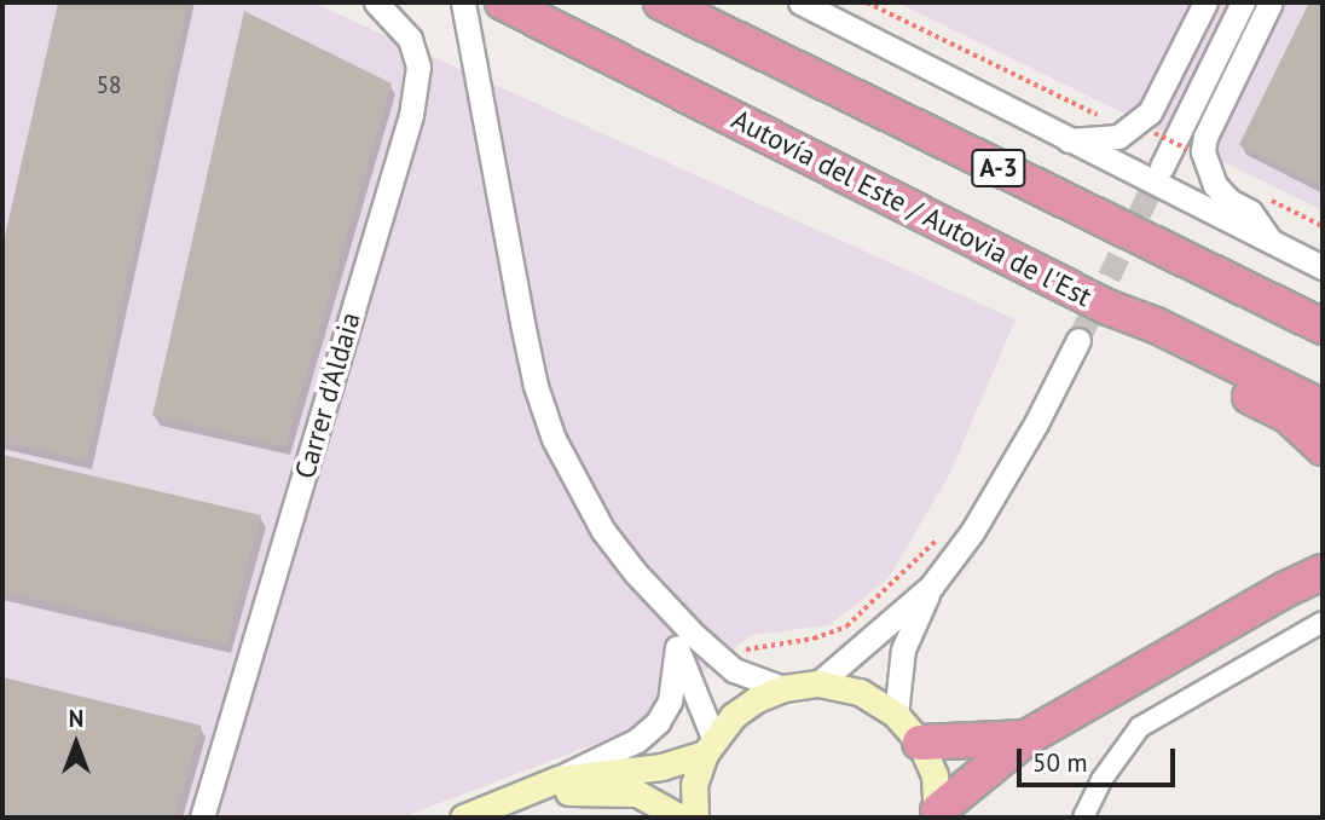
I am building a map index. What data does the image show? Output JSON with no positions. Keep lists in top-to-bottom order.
{
  "streets": {
    "highway": ["A-3", "Autovía del Este / Autovia de l'Est"],
    "street": ["Carrer d'Aldaia"]
  },
  "house_numbers": ["58"],
  "scale_bar": "50 m",
  "north": "top"
}
